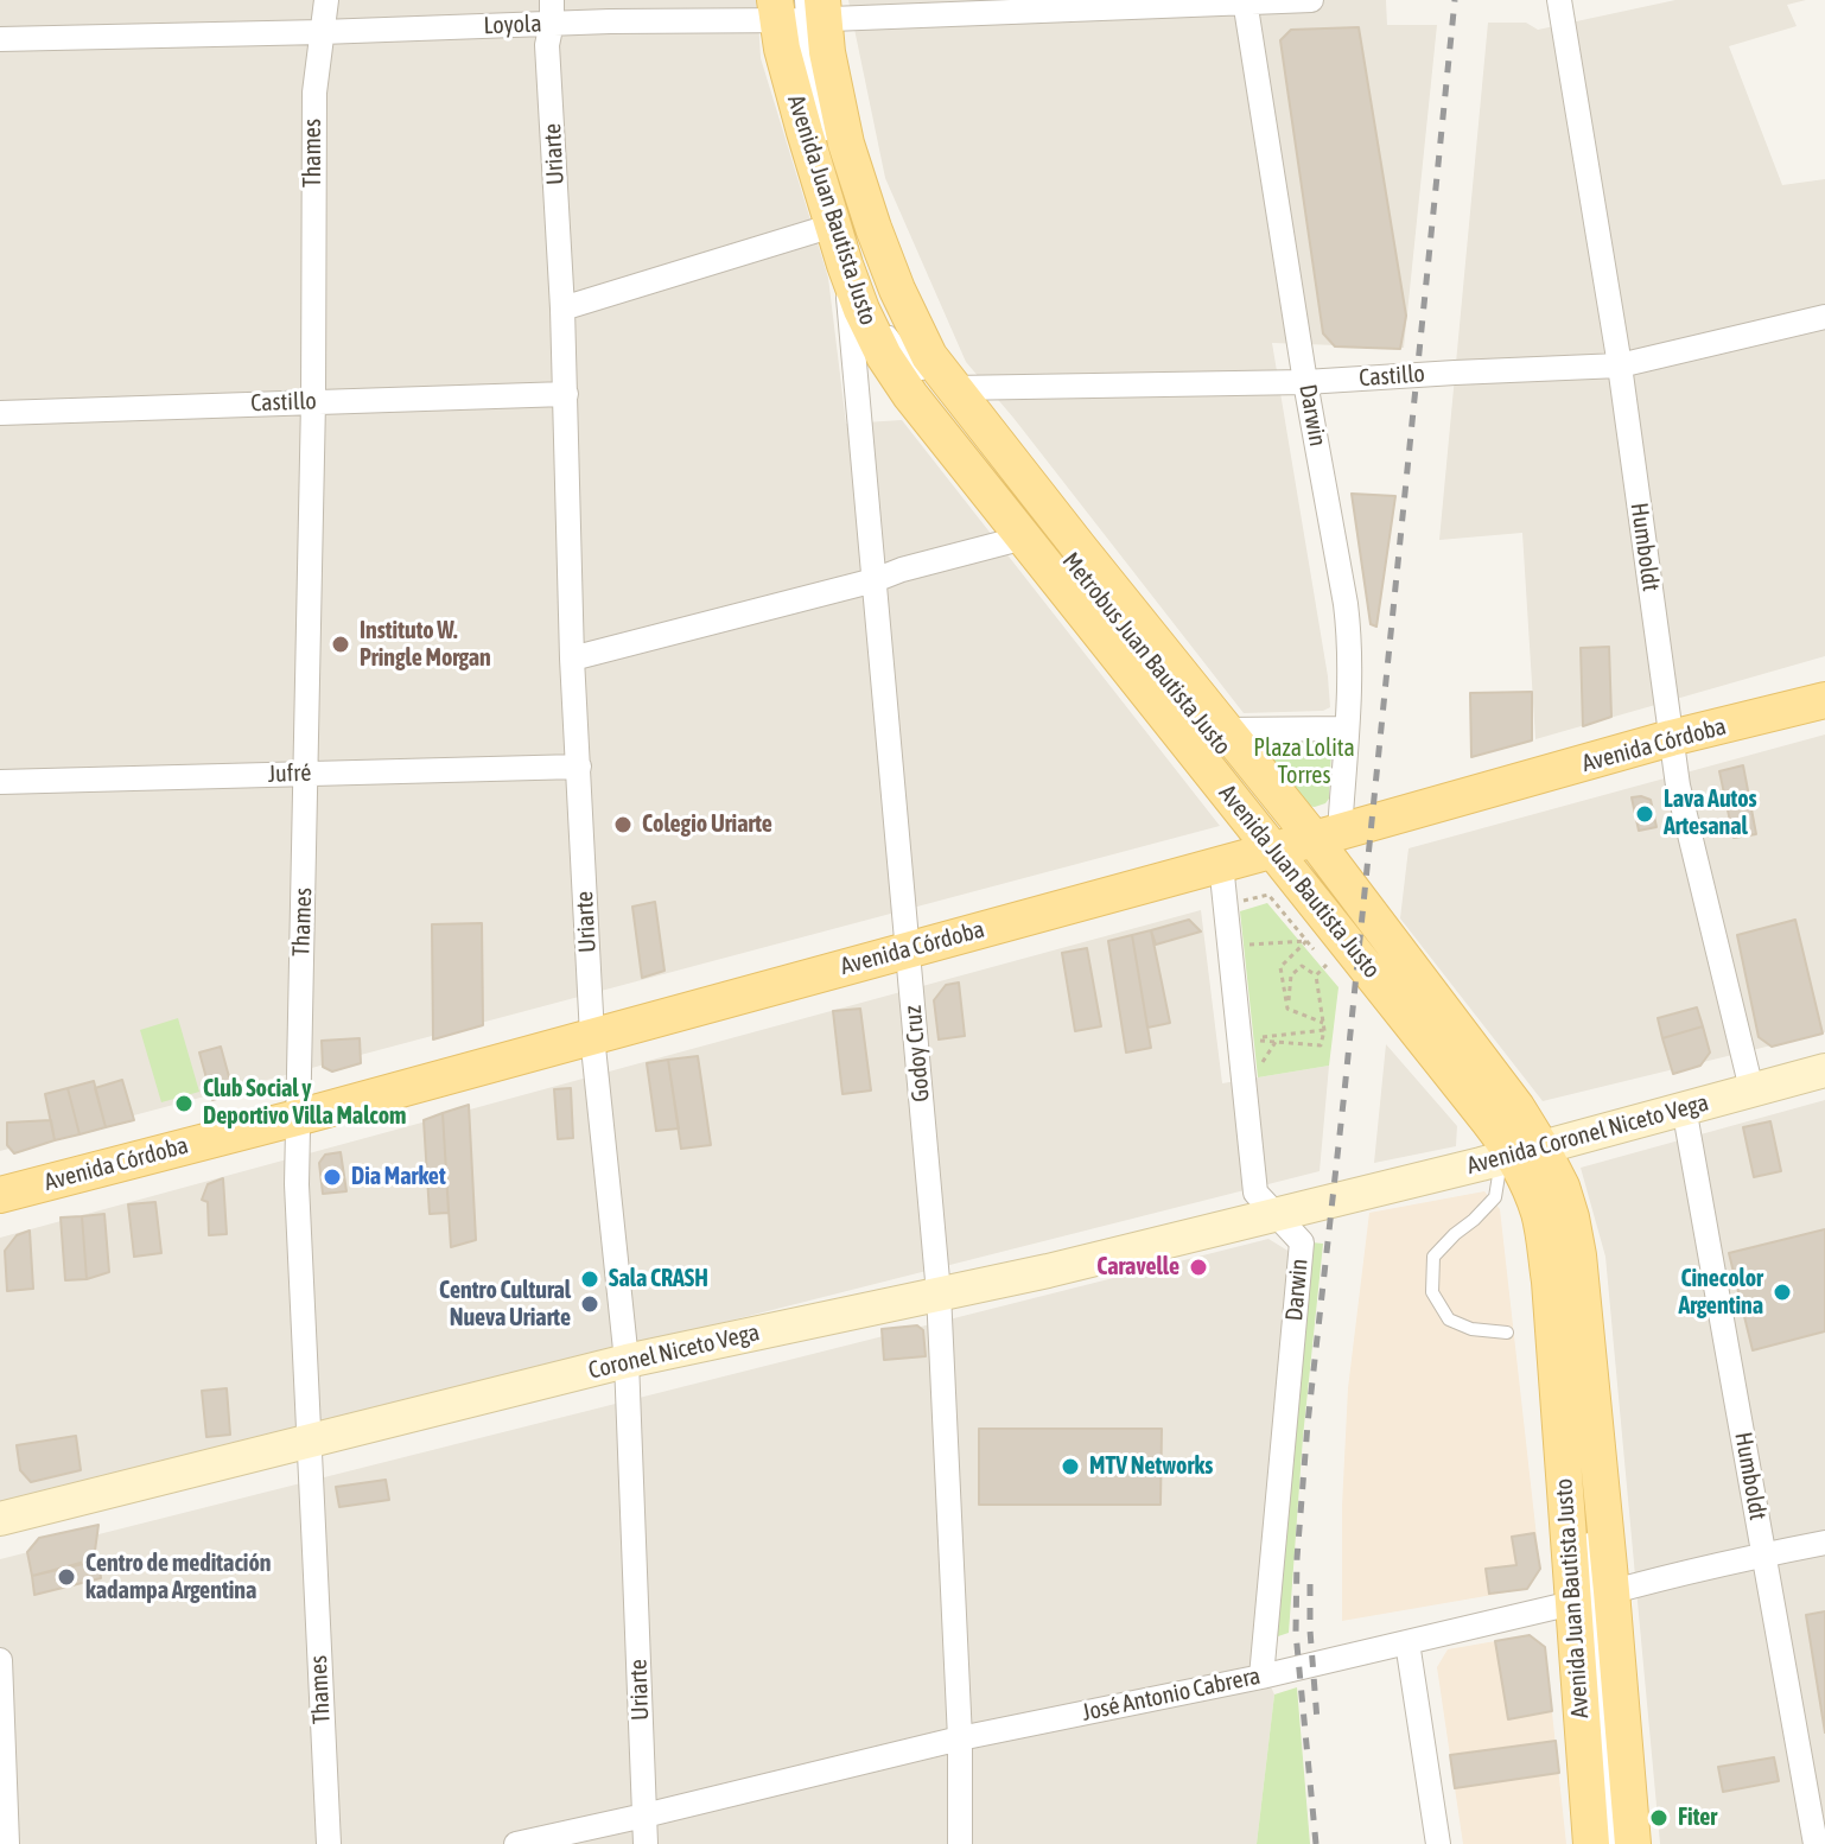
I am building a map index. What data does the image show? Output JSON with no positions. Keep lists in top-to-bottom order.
{
  "streets": {
    "main road": ["Avenida Juan Bautista Justo", "Avenida Córdoba"],
    "street": [
      "Loyola",
      "Thames",
      "Uriarte",
      "Castillo",
      "Darwin",
      "Humboldt",
      "Jufré",
      "Godoy Cruz",
      "Avenida Coronel Niceto Vega",
      "Coronel Niceto Vega",
      "José Antonio Cabrera"
    ]
  },
  "crossings": [
    ["Loyola", "Thames"],
    ["Loyola", "Uriarte"],
    ["Loyola", "Avenida Juan Bautista Justo"],
    ["Loyola", "Darwin"],
    ["Thames", "Castillo"],
    ["Thames", "Avenida Córdoba"],
    ["Thames", "Jufré"],
    ["Thames", "Coronel Niceto Vega"],
    ["Uriarte", "Castillo"],
    ["Uriarte", "Avenida Córdoba"],
    ["Uriarte", "Jufré"],
    ["Uriarte", "Coronel Niceto Vega"],
    ["Uriarte", "José Antonio Cabrera"],
    ["Avenida Juan Bautista Justo", "Castillo"],
    ["Avenida Juan Bautista Justo", "Darwin"],
    ["Avenida Juan Bautista Justo", "Avenida Córdoba"],
    ["Avenida Juan Bautista Justo", "Godoy Cruz"],
    ["Avenida Juan Bautista Justo", "Avenida Coronel Niceto Vega"],
    ["Avenida Juan Bautista Justo", "José Antonio Cabrera"],
    ["Castillo", "Darwin"],
    ["Castillo", "Humboldt"],
    ["Darwin", "Avenida Córdoba"],
    ["Darwin", "Coronel Niceto Vega"],
    ["Darwin", "José Antonio Cabrera"],
    ["Humboldt", "Avenida Córdoba"],
    ["Humboldt", "Avenida Coronel Niceto Vega"],
    ["Humboldt", "José Antonio Cabrera"],
    ["Avenida Córdoba", "Godoy Cruz"],
    ["Godoy Cruz", "Coronel Niceto Vega"],
    ["Godoy Cruz", "José Antonio Cabrera"],
    ["Avenida Coronel Niceto Vega", "Coronel Niceto Vega"]
  ],
  "parks": ["Plaza Lolita Torres"],
  "places": [
    "Instituto W. Pringle Morgan",
    "Lava Autos Artesanal",
    "Colegio Uriarte",
    "Club Social y Deportivo Villa Malcom",
    "Dia Market",
    "Caravelle",
    "Sala CRASH",
    "Cinecolor Argentina",
    "Centro Cultural Nueva Uriarte",
    "MTV Networks",
    "Centro de meditación kadampa Argentina",
    "Fiter"
  ]
}
